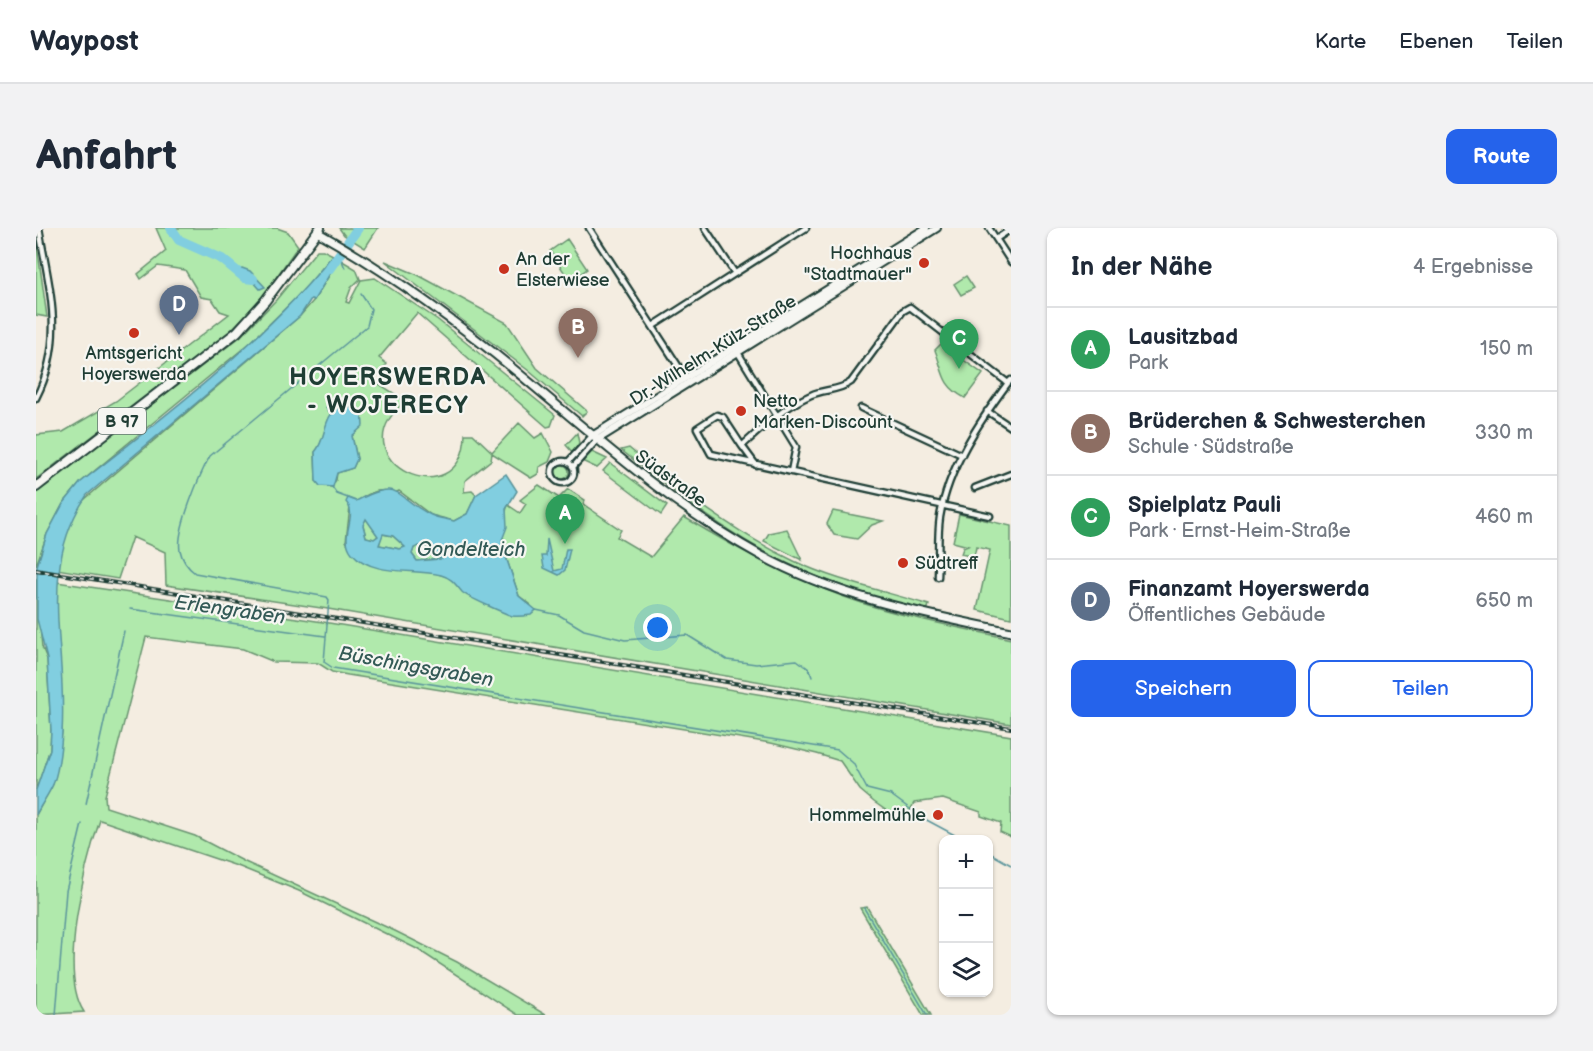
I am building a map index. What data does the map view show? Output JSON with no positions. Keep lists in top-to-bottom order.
{
  "streets": {
    "main road": ["B 97", "Südstraße"],
    "street": ["Dr.-Wilhelm-Külz-Straße"]
  },
  "crossings": [
    ["Dr.-Wilhelm-Külz-Straße", "Südstraße"],
    ["B 97", "Südstraße"]
  ],
  "districts": ["HOYERSWERDA - WOJERECY"],
  "water": ["Gondelteich", "Erlengraben", "Büschingsgraben"],
  "places": [
    "Hochhaus \"Stadtmauer\"",
    "An der Elsterwiese",
    "Amtsgericht Hoyerswerda",
    "Netto Marken-Discount",
    "Südtreff",
    "Hommelmühle"
  ],
  "page": {
    "header": "Waypost",
    "nav": ["Karte", "Ebenen", "Teilen"],
    "buttons": [
      "Route",
      ["Speichern", "Teilen"]
    ],
    "title": "Anfahrt",
    "heading": ["In der Nähe", "4 Ergebnisse"],
    "pins": [
      "D",
      "B",
      "C",
      "A"
    ],
    "list": [
      {
        "mark": "A",
        "name": "Lausitzbad",
        "note": "Park",
        "value": "150 m"
      },
      {
        "mark": "B",
        "name": "Brüderchen & Schwesterchen",
        "note": "Schule · Südstraße",
        "value": "330 m"
      },
      {
        "mark": "C",
        "name": "Spielplatz Pauli",
        "note": "Park · Ernst-Heim-Straße",
        "value": "460 m"
      },
      {
        "mark": "D",
        "name": "Finanzamt Hoyerswerda",
        "note": "Öffentliches Gebäude",
        "value": "650 m"
      }
    ],
    "map_buttons": ["+", "−"]
  }
}
